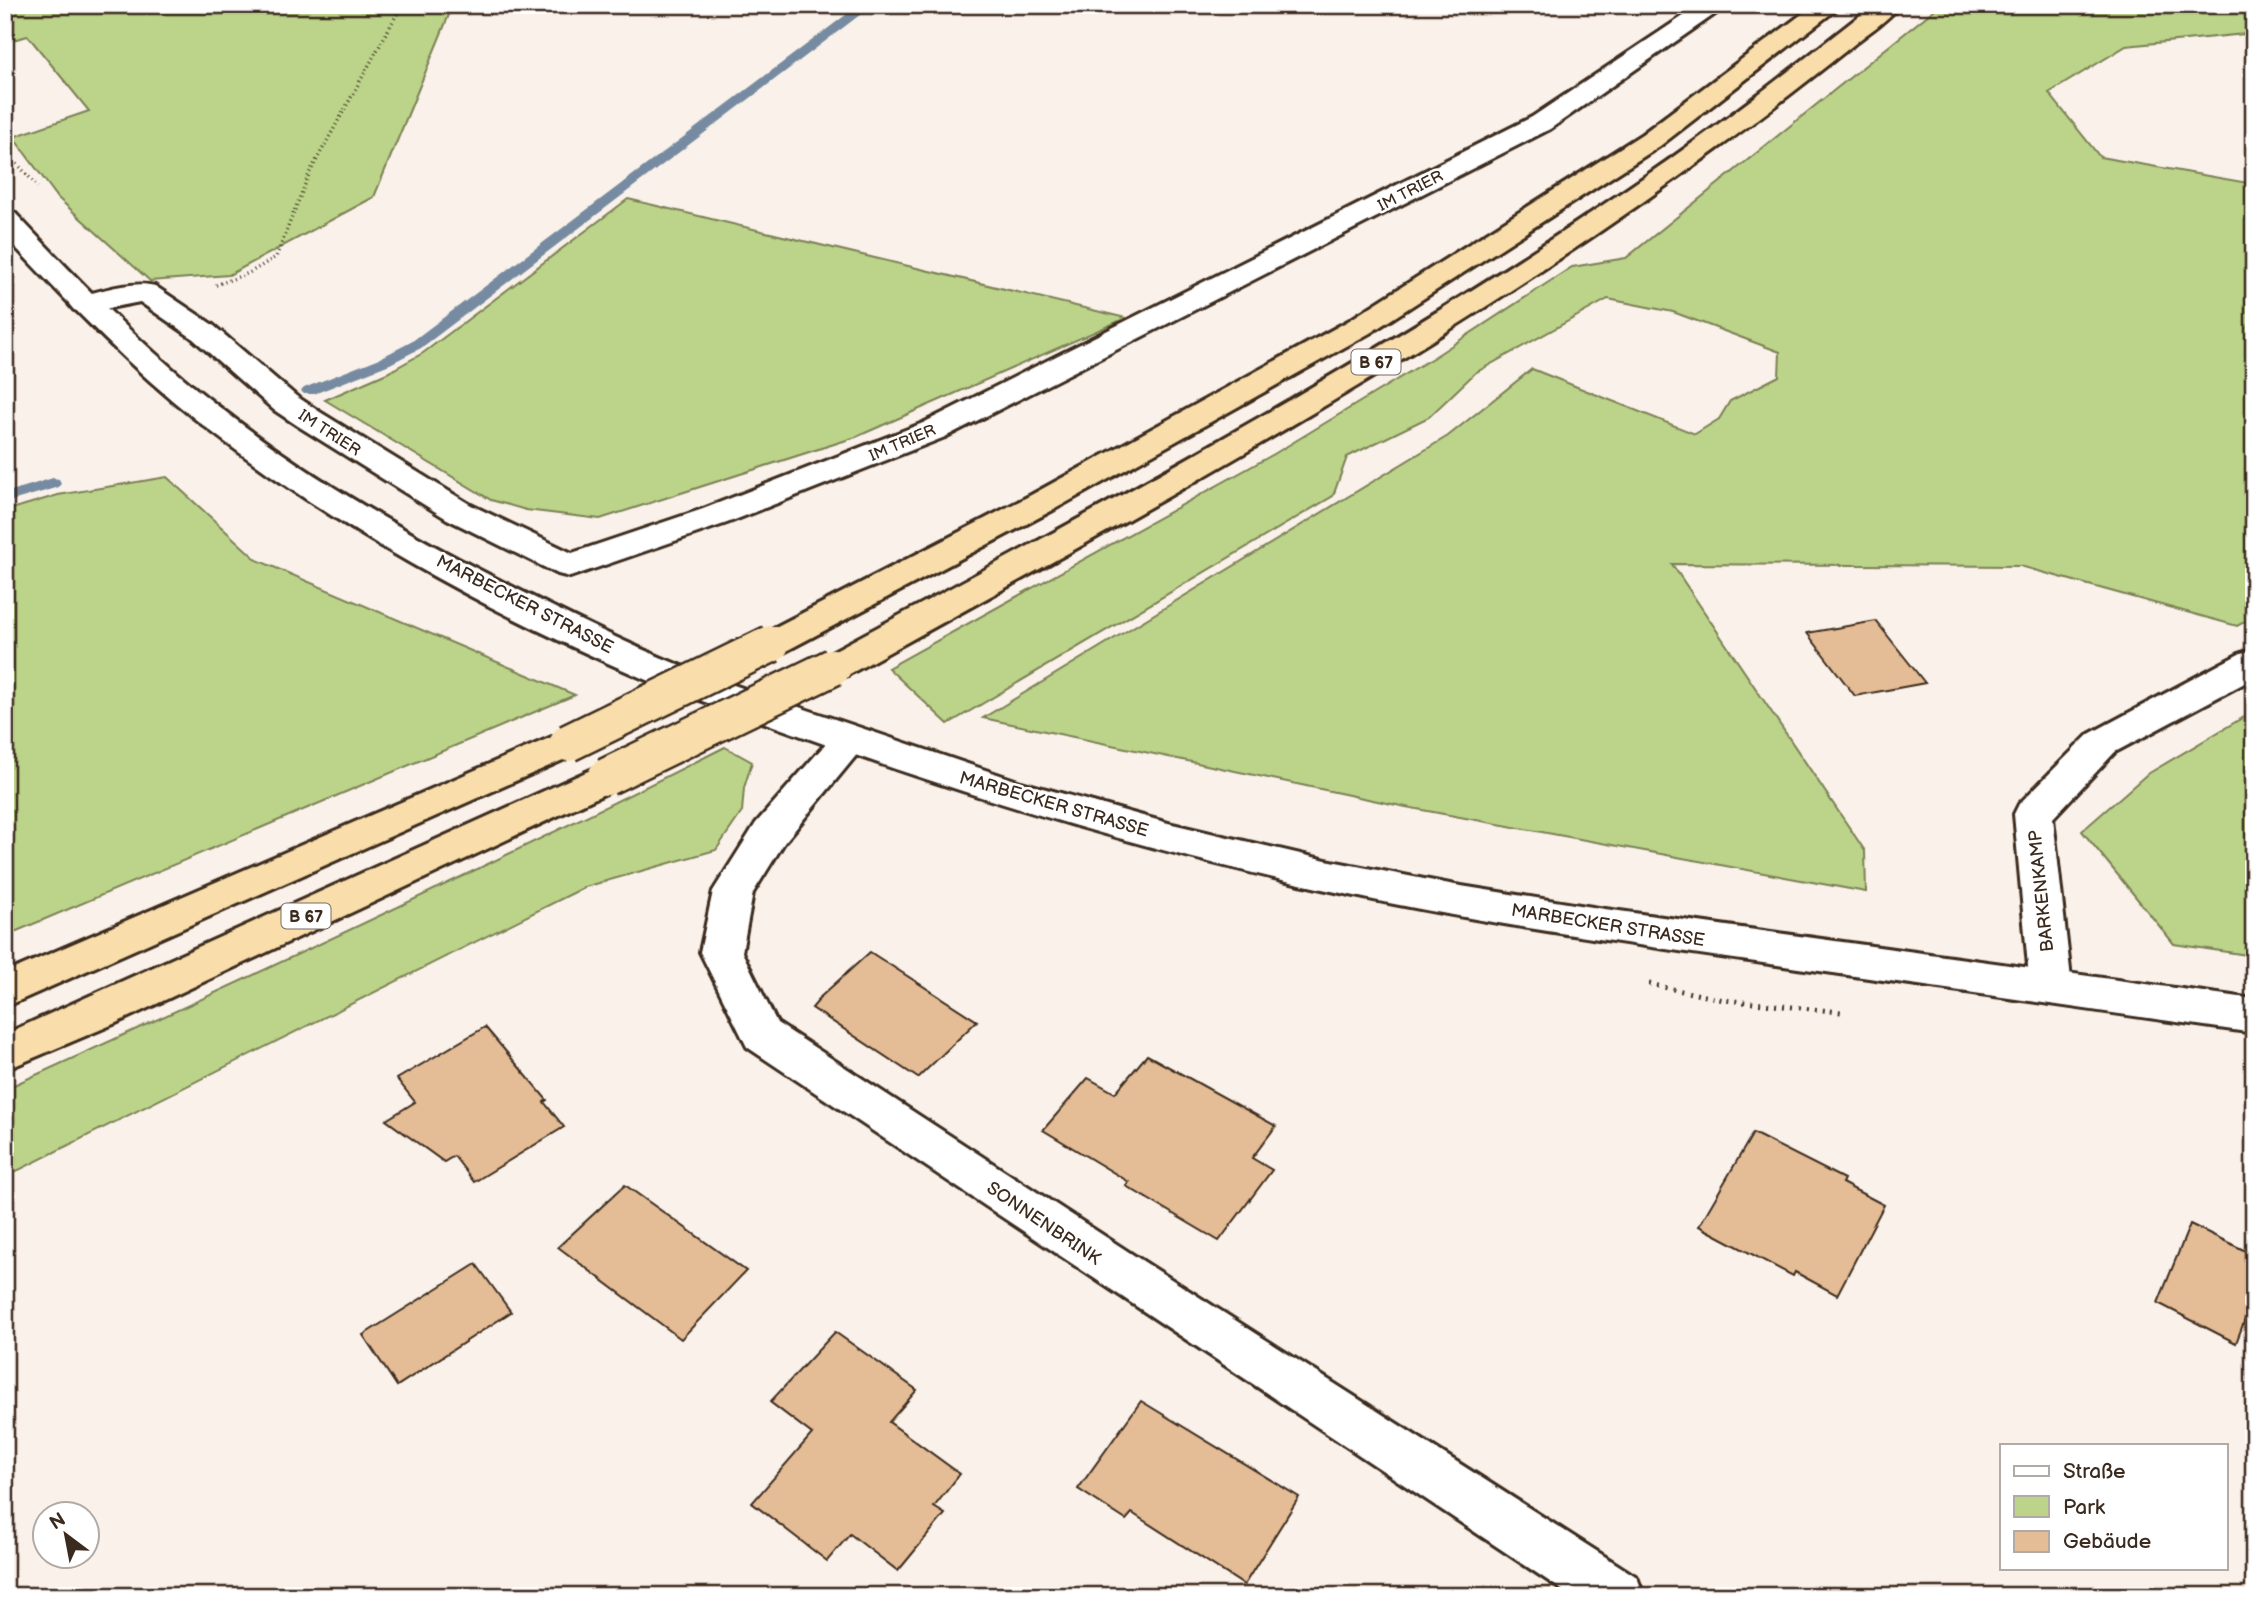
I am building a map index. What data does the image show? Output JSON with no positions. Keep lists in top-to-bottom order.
{
  "streets": {
    "highway": ["B 67"],
    "street": [
      "IM TRIER",
      "MARBECKER STRASSE",
      "BARKENKAMP",
      "SONNENBRINK"
    ]
  },
  "crossings": [
    ["MARBECKER STRASSE", "BARKENKAMP"],
    ["MARBECKER STRASSE", "SONNENBRINK"]
  ],
  "legend": ["Straße", "Park", "Gebäude"],
  "north": "top left"
}
